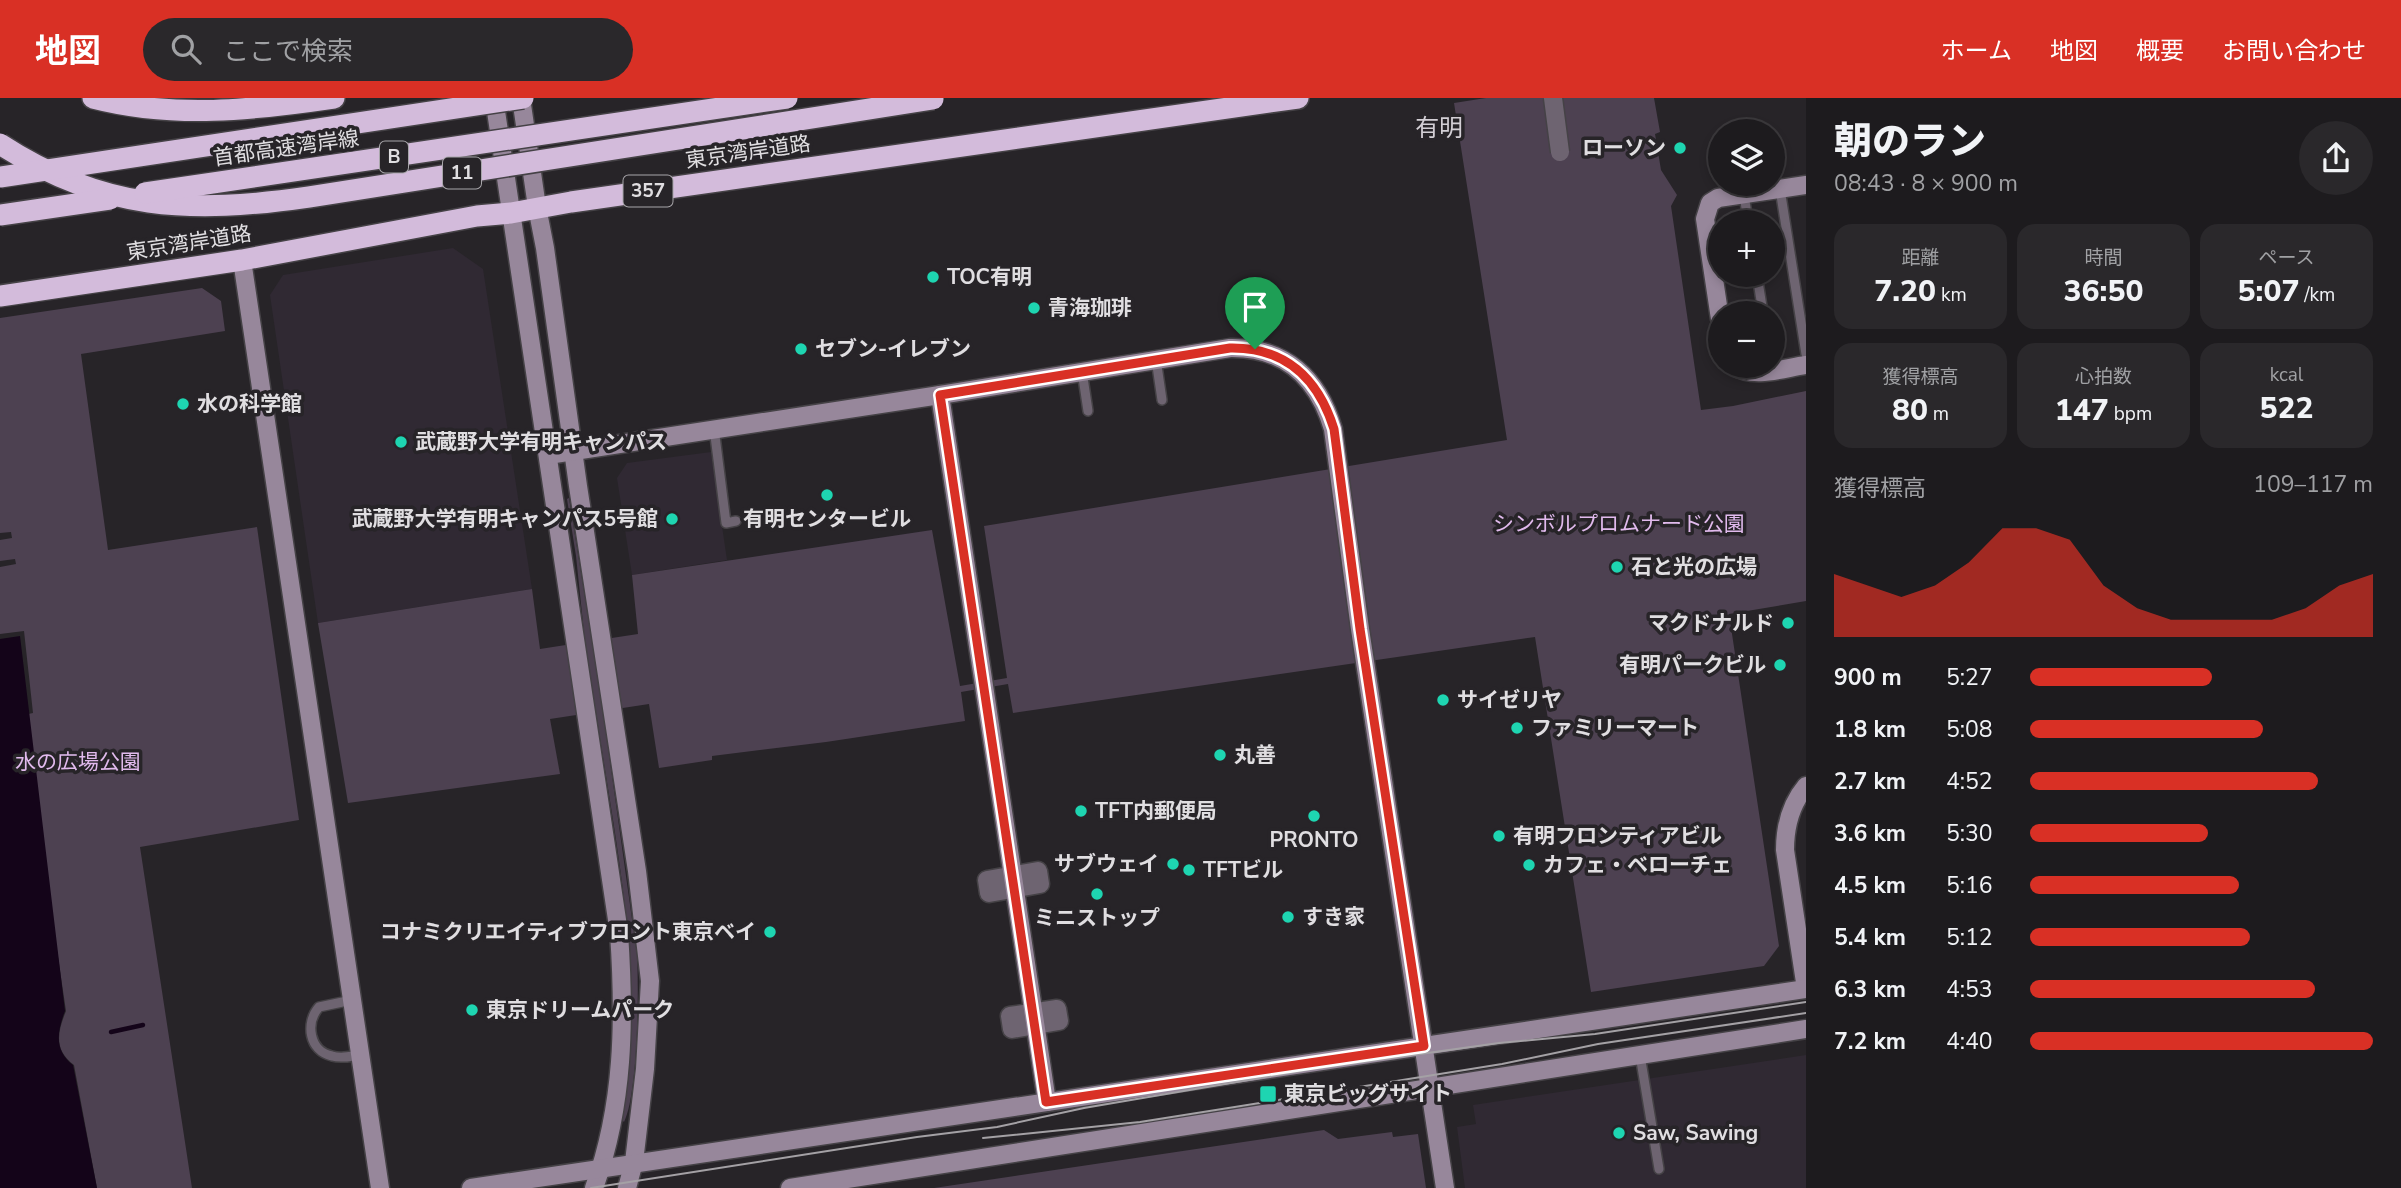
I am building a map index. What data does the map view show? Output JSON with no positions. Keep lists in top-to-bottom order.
{
  "streets": {
    "highway": [
      "首都高速湾岸線",
      "東京湾岸道路",
      "B",
      "11",
      "357"
    ]
  },
  "districts": ["有明"],
  "parks": ["シンボルプロムナード公園", "水の広場公園"],
  "places": {
    "other": [
      "ローソン",
      "TOC有明",
      "青海珈琲",
      "セブン-イレブン",
      "水の科学館",
      "武蔵野大学有明キャンパス",
      "有明センタービル",
      "武蔵野大学有明キャンパス5号館",
      "石と光の広場",
      "マクドナルド",
      "有明パークビル",
      "サイゼリヤ",
      "ファミリーマート",
      "丸善",
      "TFT内郵便局",
      "PRONTO",
      "有明フロンティアビル",
      "サブウェイ",
      "カフェ・ベローチェ",
      "TFTビル",
      "ミニストップ",
      "すき家",
      "コナミクリエイティブフロント東京ベイ",
      "東京ドリームパーク",
      "Saw, Sawing"
    ],
    "transit": ["東京ビッグサイト"]
  },
  "page": {
    "header": "地図",
    "search": "ここで検索",
    "nav": [
      "ホーム",
      "地図",
      "概要",
      "お問い合わせ"
    ],
    "heading": ["朝のラン", "08:43 · 8 × 900 m"],
    "map_buttons": ["+", "−"],
    "stats": [
      ["距離", "7.20 km"],
      ["時間", "36:50"],
      ["ペース", "5:07 /km"],
      ["獲得標高", "80 m"],
      ["心拍数", "147 bpm"],
      ["kcal", "522"]
    ],
    "chart": ["獲得標高", "109–117 m"],
    "list": [
      {
        "name": "900 m",
        "note": "5:27"
      },
      {
        "name": "1.8 km",
        "note": "5:08"
      },
      {
        "name": "2.7 km",
        "note": "4:52"
      },
      {
        "name": "3.6 km",
        "note": "5:30"
      },
      {
        "name": "4.5 km",
        "note": "5:16"
      },
      {
        "name": "5.4 km",
        "note": "5:12"
      },
      {
        "name": "6.3 km",
        "note": "4:53"
      },
      {
        "name": "7.2 km",
        "note": "4:40"
      }
    ]
  }
}
